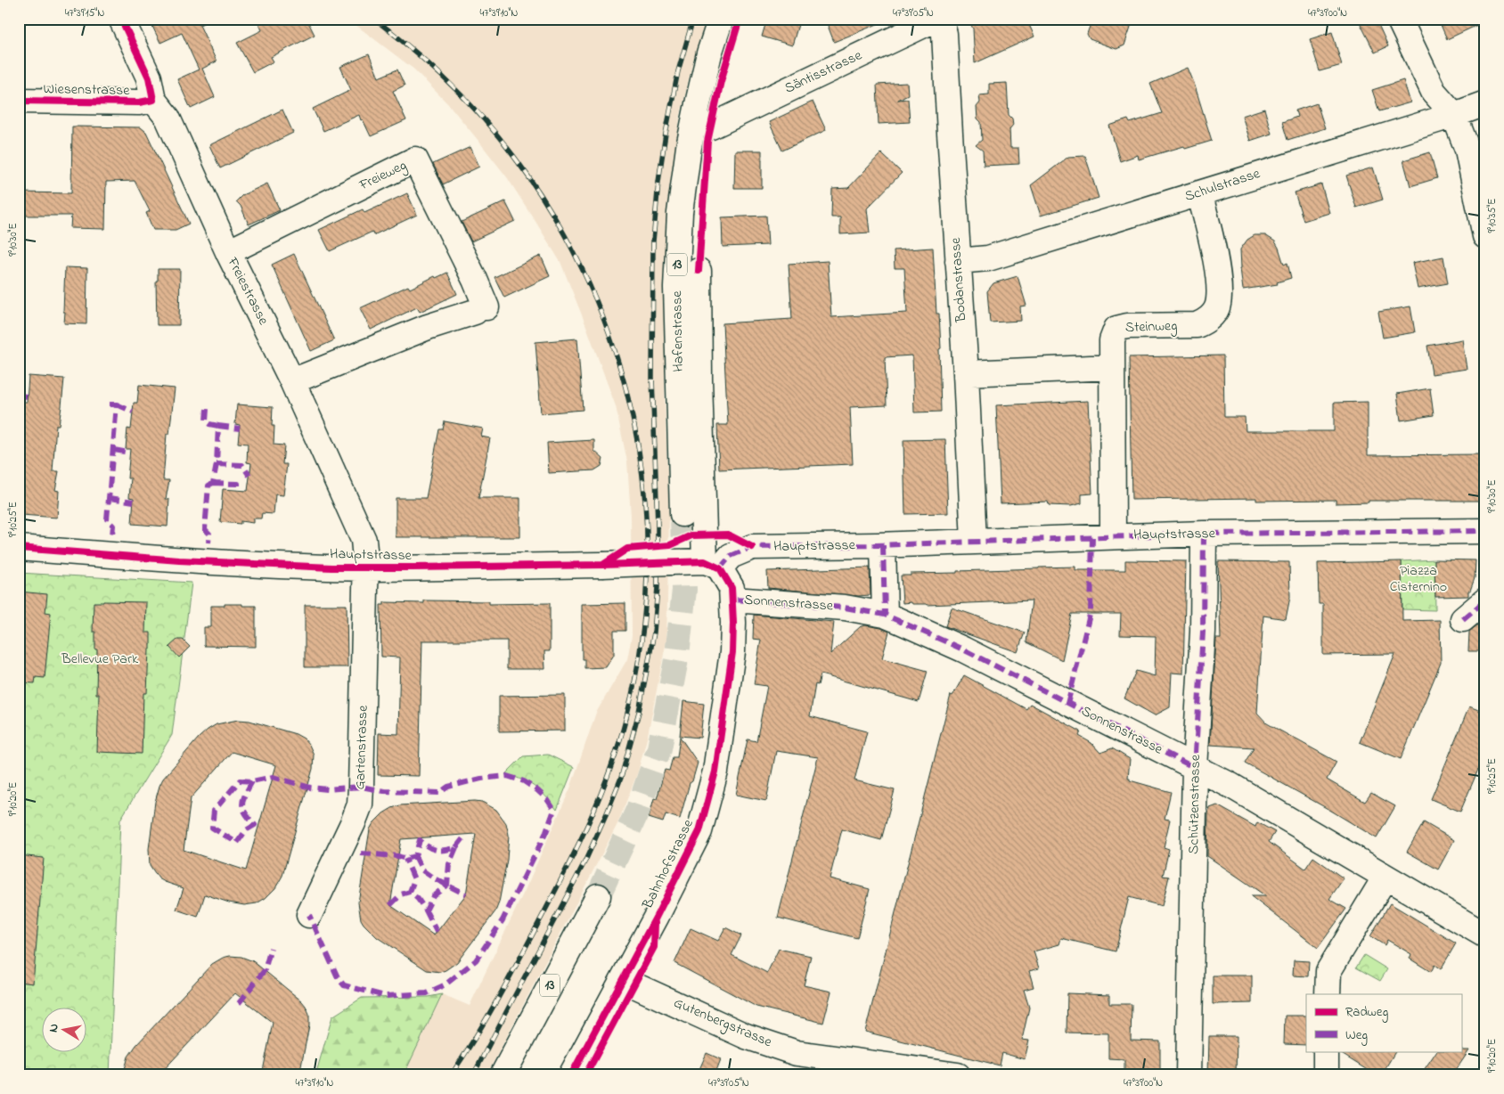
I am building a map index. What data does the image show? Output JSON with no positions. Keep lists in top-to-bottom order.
{
  "streets": {
    "street": [
      "Säntisstrasse",
      "Wiesenstrasse",
      "Freieweg",
      "Schulstrasse",
      "13",
      "Bodanstrasse",
      "Freiestrasse",
      "Steinweg",
      "Hafenstrasse",
      "Hauptstrasse",
      "Sonnenstrasse",
      "Gartenstrasse",
      "Schützenstrasse",
      "Bahnhofstrasse",
      "Gutenbergstrasse"
    ]
  },
  "crossings": [
    ["Wiesenstrasse", "Freiestrasse"],
    ["Freieweg", "Freiestrasse"],
    ["Schulstrasse", "Bodanstrasse"],
    ["Schulstrasse", "Steinweg"],
    ["Bodanstrasse", "Hauptstrasse"],
    ["Freiestrasse", "Hauptstrasse"],
    ["Freiestrasse", "Gartenstrasse"],
    ["Steinweg", "Hauptstrasse"],
    ["Hafenstrasse", "Hauptstrasse"],
    ["Hafenstrasse", "Bahnhofstrasse"],
    ["Hauptstrasse", "Gartenstrasse"],
    ["Hauptstrasse", "Schützenstrasse"],
    ["Hauptstrasse", "Bahnhofstrasse"],
    ["Sonnenstrasse", "Schützenstrasse"],
    ["Sonnenstrasse", "Bahnhofstrasse"],
    ["Bahnhofstrasse", "Gutenbergstrasse"]
  ],
  "parks": ["Piazza Cisternino", "Bellevue Park"],
  "legend": ["Radweg", "Weg"],
  "north": "left",
  "coordinates": [
    "47°39'15\"N",
    "47°39'10\"N",
    "47°39'05\"N",
    "47°39'00\"N",
    "9°10'35\"E",
    "9°10'30\"E",
    "9°10'25\"E",
    "9°10'20\"E"
  ]
}
